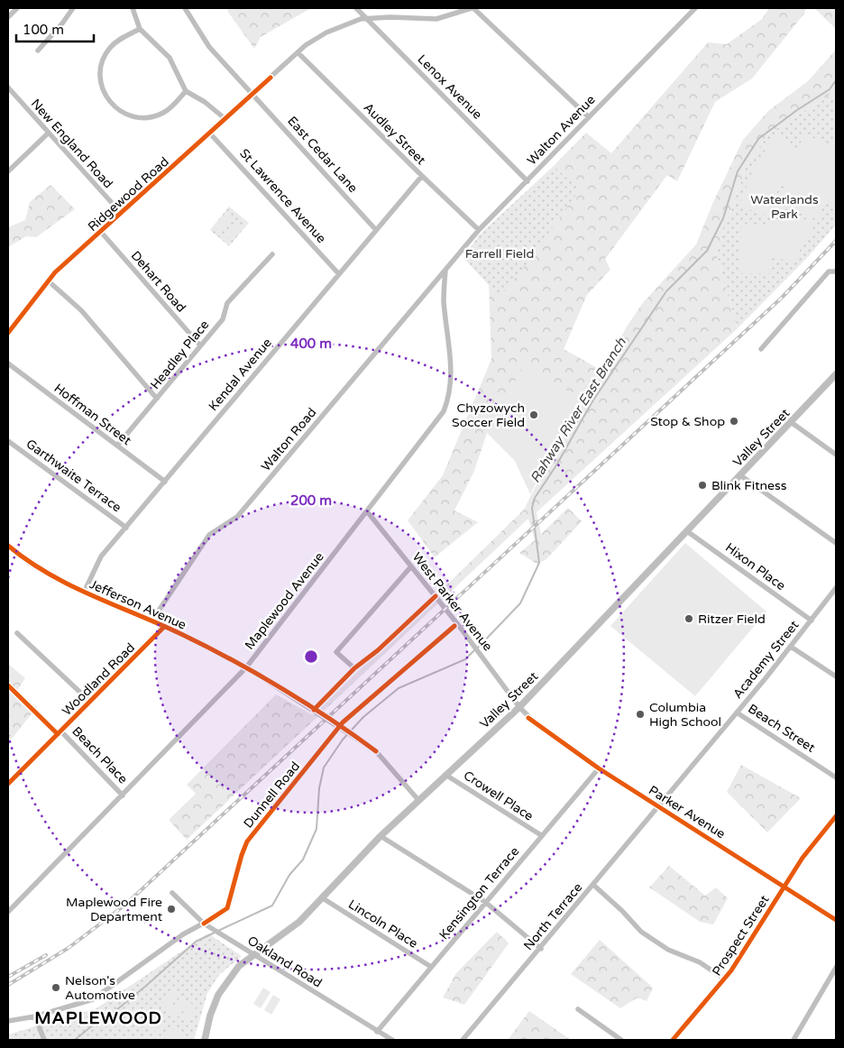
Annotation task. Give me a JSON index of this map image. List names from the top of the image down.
{
  "streets": {
    "main road": ["Valley Street"],
    "street": [
      "Lenox Avenue",
      "Walton Avenue",
      "Audley Street",
      "New England Road",
      "East Cedar Lane",
      "Ridgewood Road",
      "St Lawrence Avenue",
      "Dehart Road",
      "Headley Place",
      "Kendal Avenue",
      "Hoffman Street",
      "Walton Road",
      "Garthwaite Terrace",
      "Hixon Place",
      "Maplewood Avenue",
      "West Parker Avenue",
      "Jefferson Avenue",
      "Academy Street",
      "Woodland Road",
      "Beach Street",
      "Beach Place",
      "Dunnell Road",
      "Crowell Place",
      "Parker Avenue",
      "Kensington Terrace",
      "North Terrace",
      "Lincoln Place",
      "Prospect Street",
      "Oakland Road"
    ]
  },
  "crossings": [
    ["Lenox Avenue", "Walton Avenue"],
    ["Lenox Avenue", "Ridgewood Road"],
    ["Walton Avenue", "Audley Street"],
    ["Walton Avenue", "Walton Road"],
    ["Walton Avenue", "Maplewood Avenue"],
    ["Audley Street", "Ridgewood Road"],
    ["Audley Street", "Kendal Avenue"],
    ["New England Road", "Ridgewood Road"],
    ["East Cedar Lane", "Ridgewood Road"],
    ["East Cedar Lane", "Kendal Avenue"],
    ["Ridgewood Road", "St Lawrence Avenue"],
    ["Ridgewood Road", "Dehart Road"],
    ["St Lawrence Avenue", "Kendal Avenue"],
    ["Dehart Road", "Headley Place"],
    ["Headley Place", "Hoffman Street"],
    ["Kendal Avenue", "Hoffman Street"],
    ["Kendal Avenue", "Garthwaite Terrace"],
    ["Kendal Avenue", "Jefferson Avenue"],
    ["Valley Street", "Hixon Place"],
    ["Valley Street", "West Parker Avenue"],
    ["Valley Street", "Jefferson Avenue"],
    ["Valley Street", "Crowell Place"],
    ["Valley Street", "Parker Avenue"],
    ["Valley Street", "Lincoln Place"],
    ["Valley Street", "Oakland Road"],
    ["Walton Road", "Maplewood Avenue"],
    ["Walton Road", "Jefferson Avenue"],
    ["Hixon Place", "Academy Street"],
    ["Maplewood Avenue", "West Parker Avenue"],
    ["Maplewood Avenue", "Jefferson Avenue"],
    ["Maplewood Avenue", "Beach Place"],
    ["West Parker Avenue", "Parker Avenue"],
    ["Jefferson Avenue", "Woodland Road"],
    ["Jefferson Avenue", "Dunnell Road"],
    ["Academy Street", "Beach Street"],
    ["Academy Street", "Parker Avenue"],
    ["Academy Street", "North Terrace"],
    ["Woodland Road", "Beach Place"],
    ["Dunnell Road", "Oakland Road"],
    ["Crowell Place", "Kensington Terrace"],
    ["Parker Avenue", "Kensington Terrace"],
    ["Parker Avenue", "North Terrace"],
    ["Parker Avenue", "Prospect Street"],
    ["Kensington Terrace", "Lincoln Place"],
    ["Kensington Terrace", "Oakland Road"]
  ],
  "districts": ["MAPLEWOOD"],
  "water": ["Rahway River East Branch"],
  "parks": ["Waterlands Park", "Farrell Field"],
  "places": [
    "Chyzowych Soccer Field",
    "Stop & Shop",
    "Blink Fitness",
    "Ritzer Field",
    "Columbia High School",
    "Maplewood Fire Department",
    "Nelson's Automotive"
  ],
  "scale_bar": "100 m",
  "rings": ["400 m", "200 m"]
}
